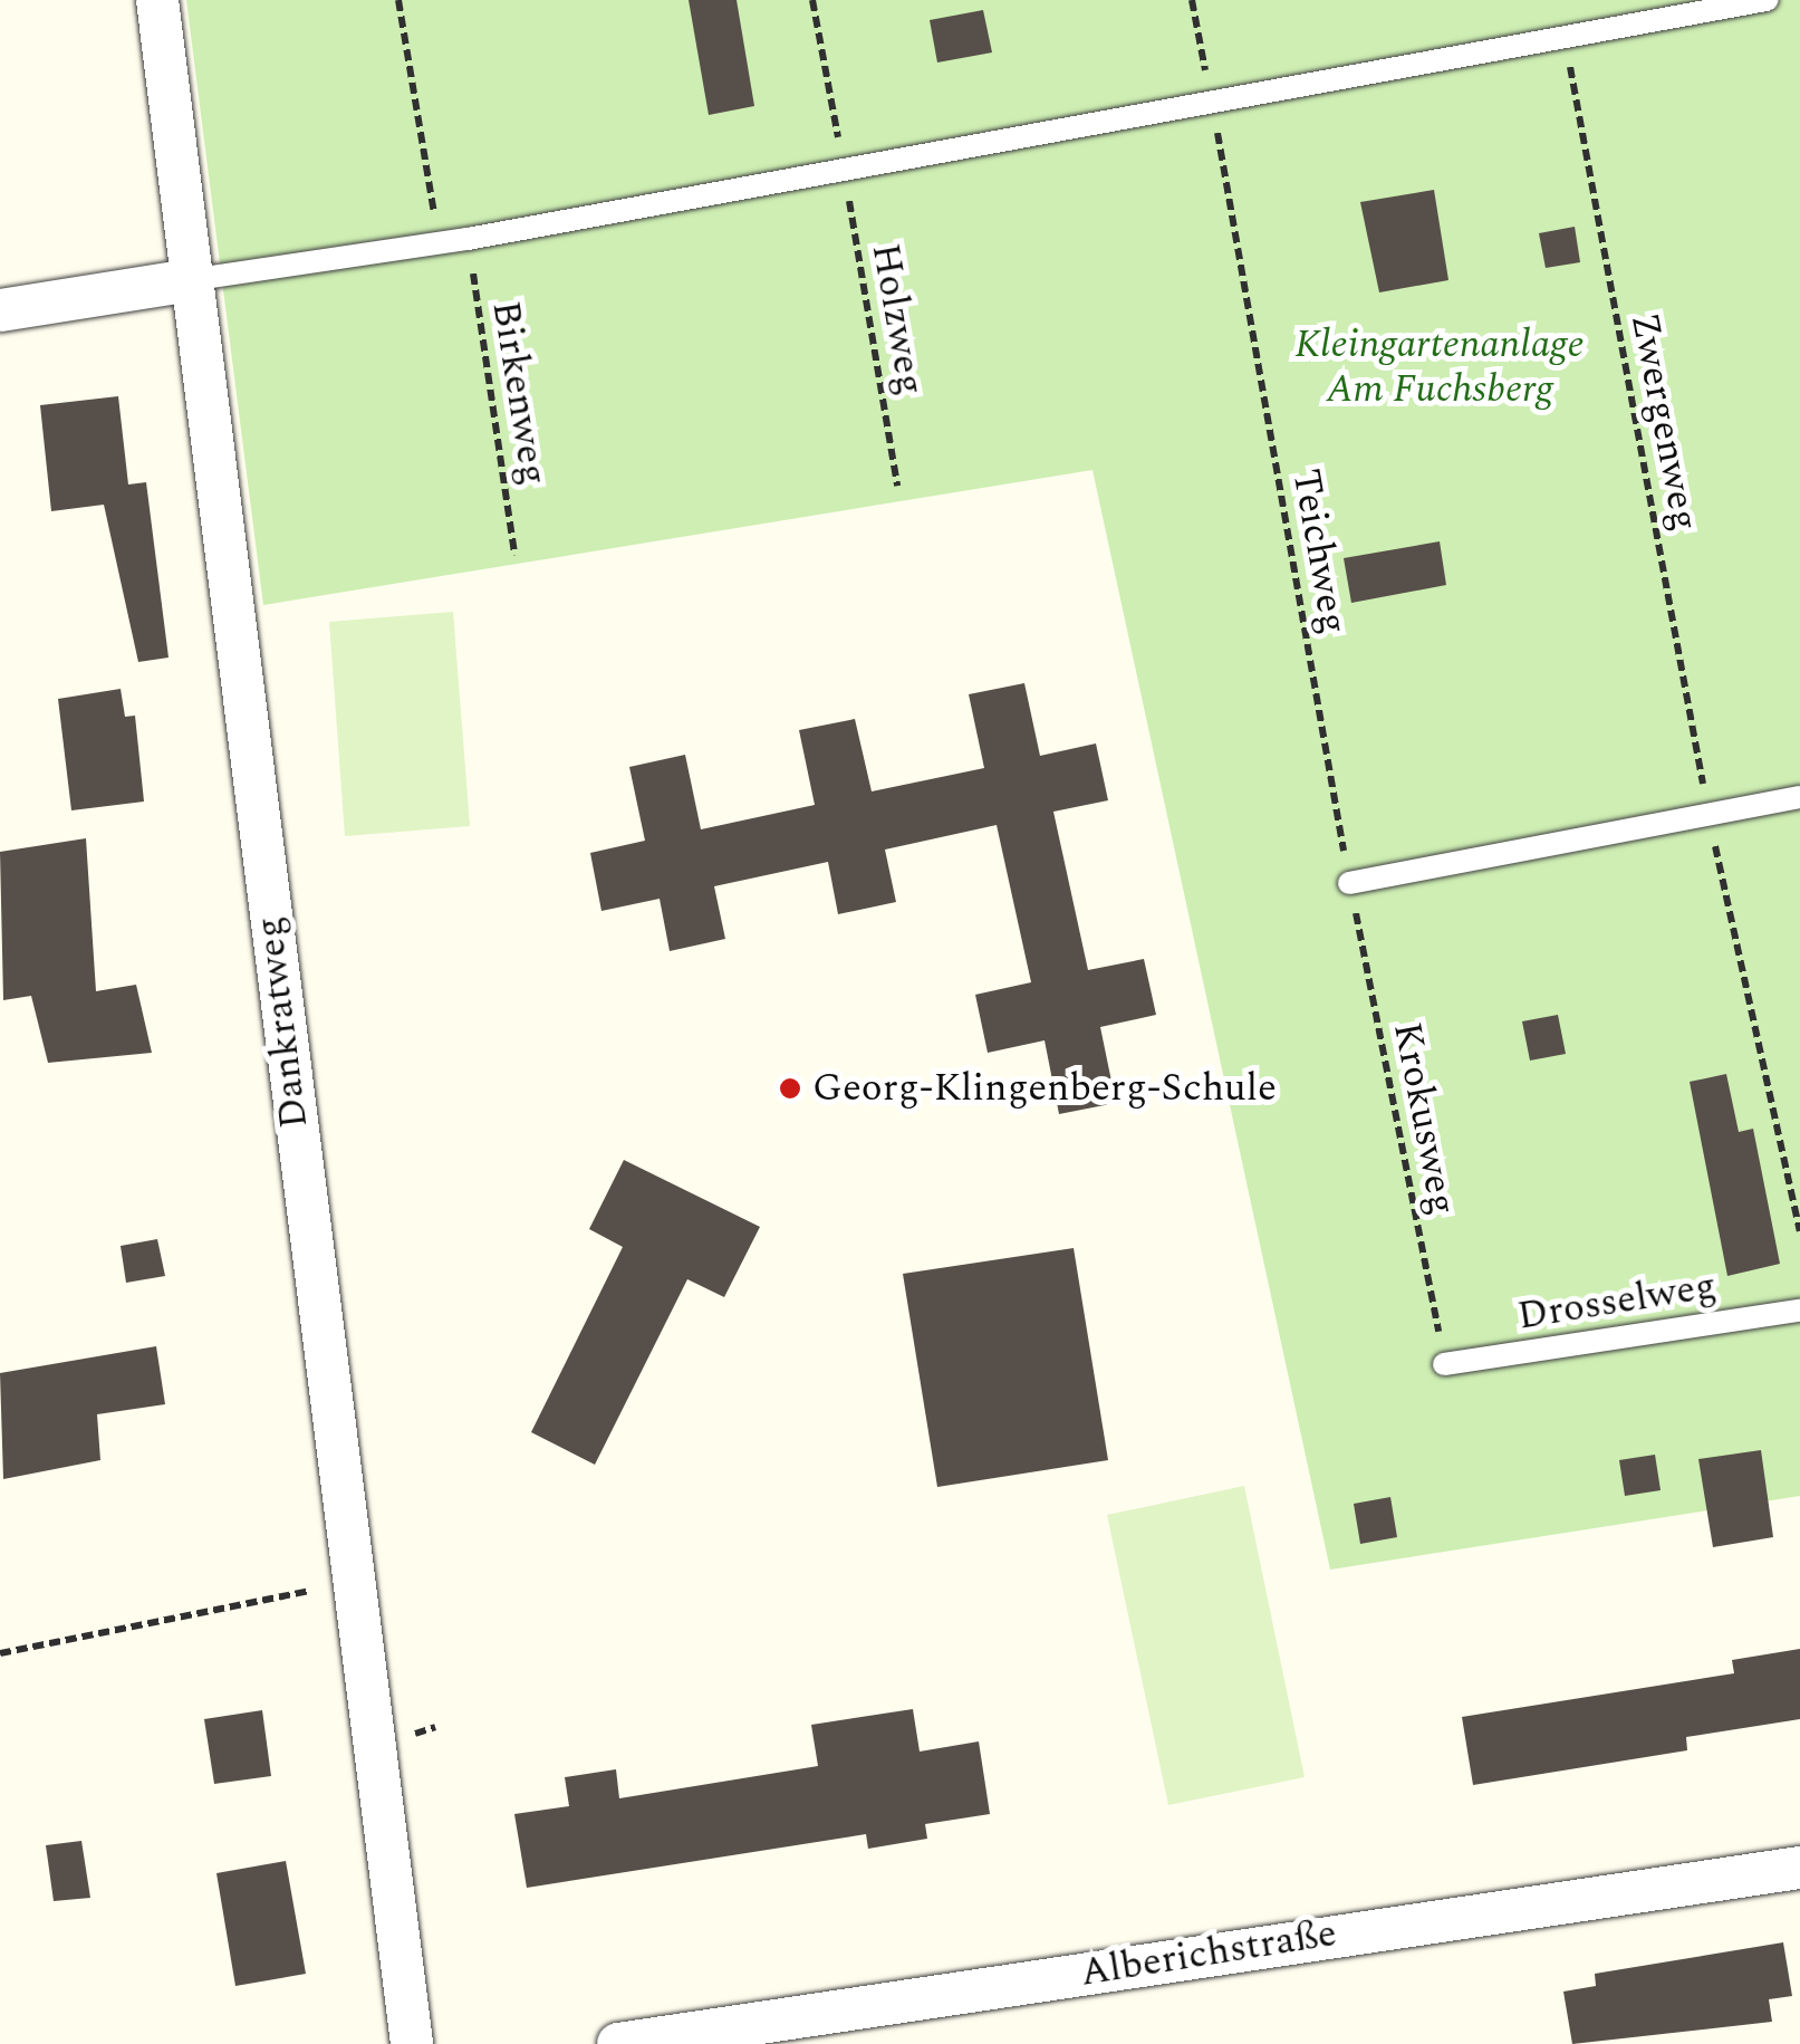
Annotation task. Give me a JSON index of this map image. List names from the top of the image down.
{
  "streets": {
    "street": ["Dankratweg", "Alberichstraße"],
    "lane": ["Drosselweg"],
    "path": [
      "Holzweg",
      "Birkenweg",
      "Zwergenweg",
      "Teichweg",
      "Krokusweg"
    ]
  },
  "crossings": [
    ["Teichweg", "Krokusweg"],
    ["Krokusweg", "Drosselweg"]
  ],
  "parks": ["Kleingartenanlage Am Fuchsberg"],
  "places": ["Georg-Klingenberg-Schule"]
}
